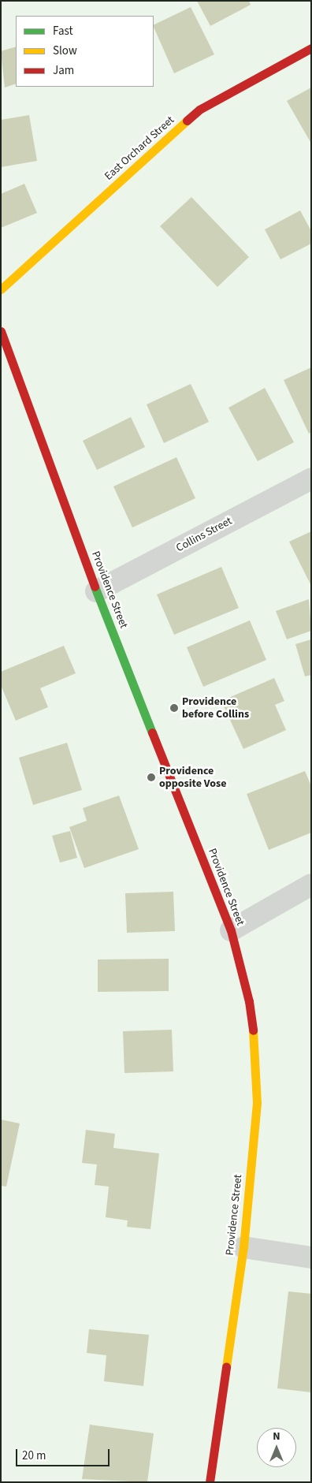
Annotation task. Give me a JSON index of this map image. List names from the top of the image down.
{
  "streets": {
    "main road": ["East Orchard Street", "Providence Street"],
    "street": ["Collins Street"]
  },
  "crossings": [
    ["Collins Street", "Providence Street"]
  ],
  "places": ["Providence before Collins", "Providence opposite Vose"],
  "legend": ["Fast", "Slow", "Jam"],
  "scale_bar": "20 m",
  "north": "top"
}
